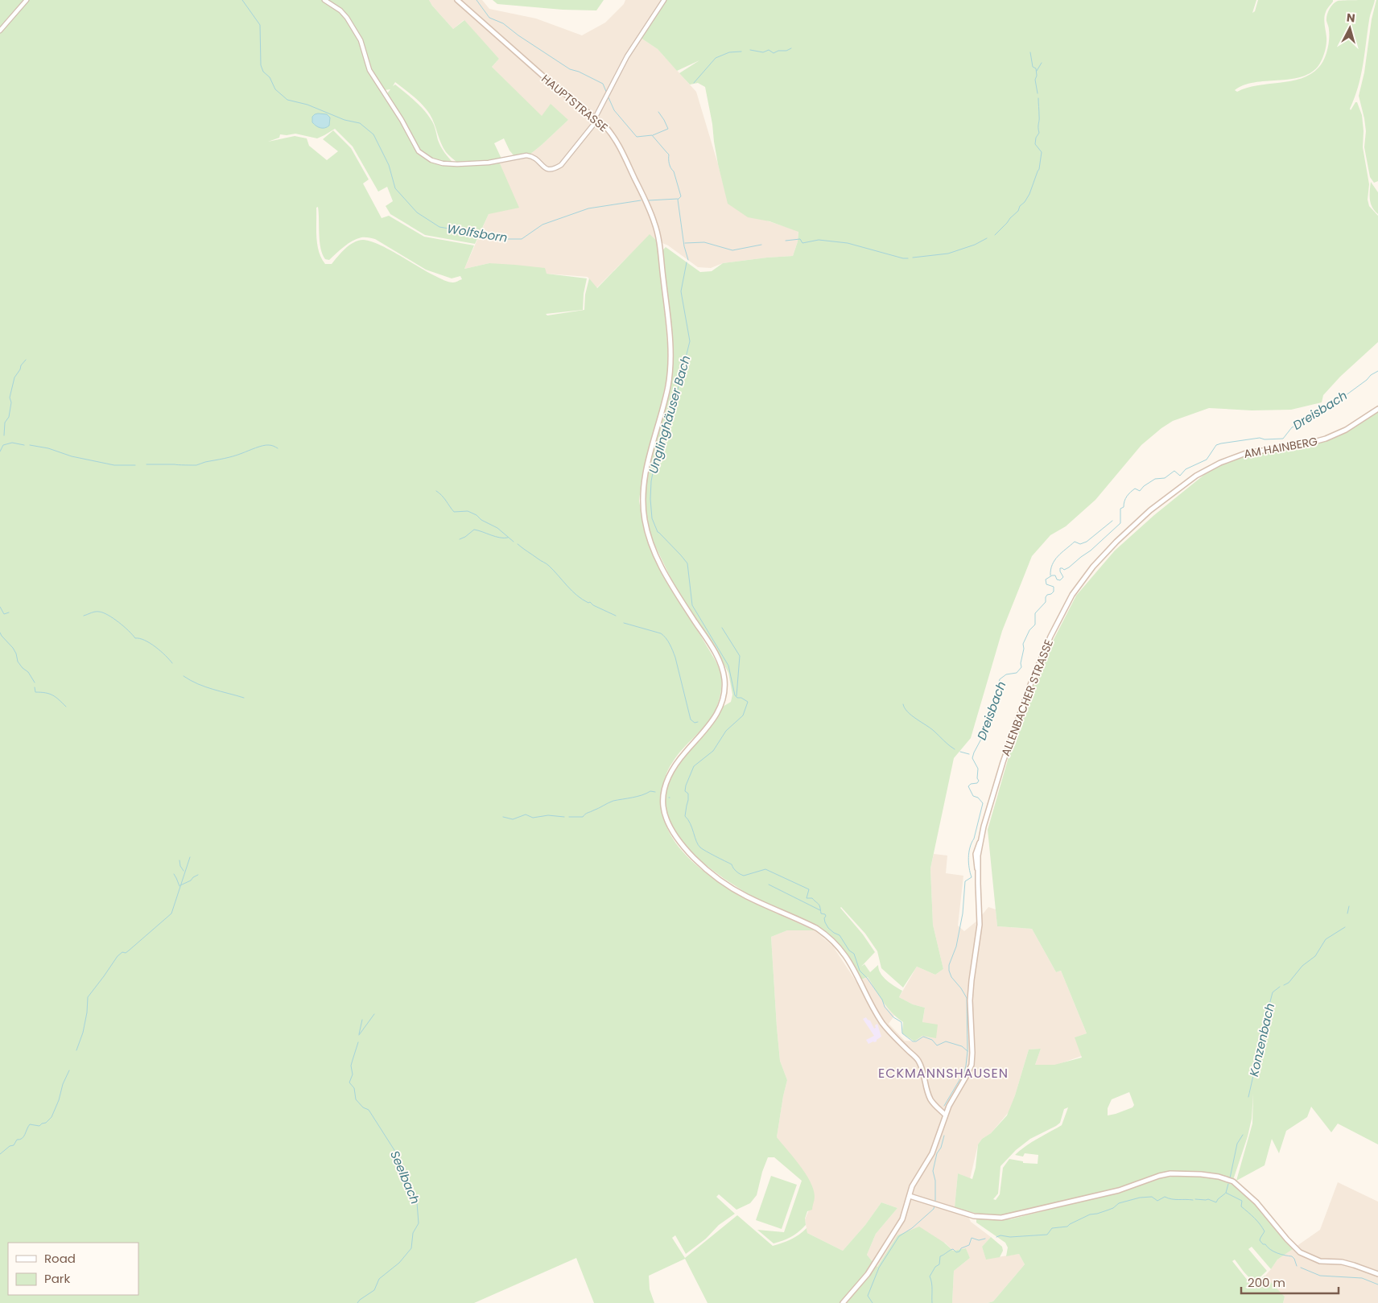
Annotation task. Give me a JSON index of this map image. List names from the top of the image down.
{
  "streets": {
    "main road": ["HAUPTSTRASSE", "AM HAINBERG", "ALLENBACHER STRASSE"]
  },
  "crossings": [
    ["HAUPTSTRASSE", "ALLENBACHER STRASSE"],
    ["AM HAINBERG", "ALLENBACHER STRASSE"]
  ],
  "districts": ["ECKMANNSHAUSEN"],
  "water": [
    "Wolfsborn",
    "Dreisbach",
    "Unglinghäuser Bach",
    "Konzenbach",
    "Seelbach"
  ],
  "legend": ["Road", "Park"],
  "scale_bar": "200 m",
  "north": "top"
}
